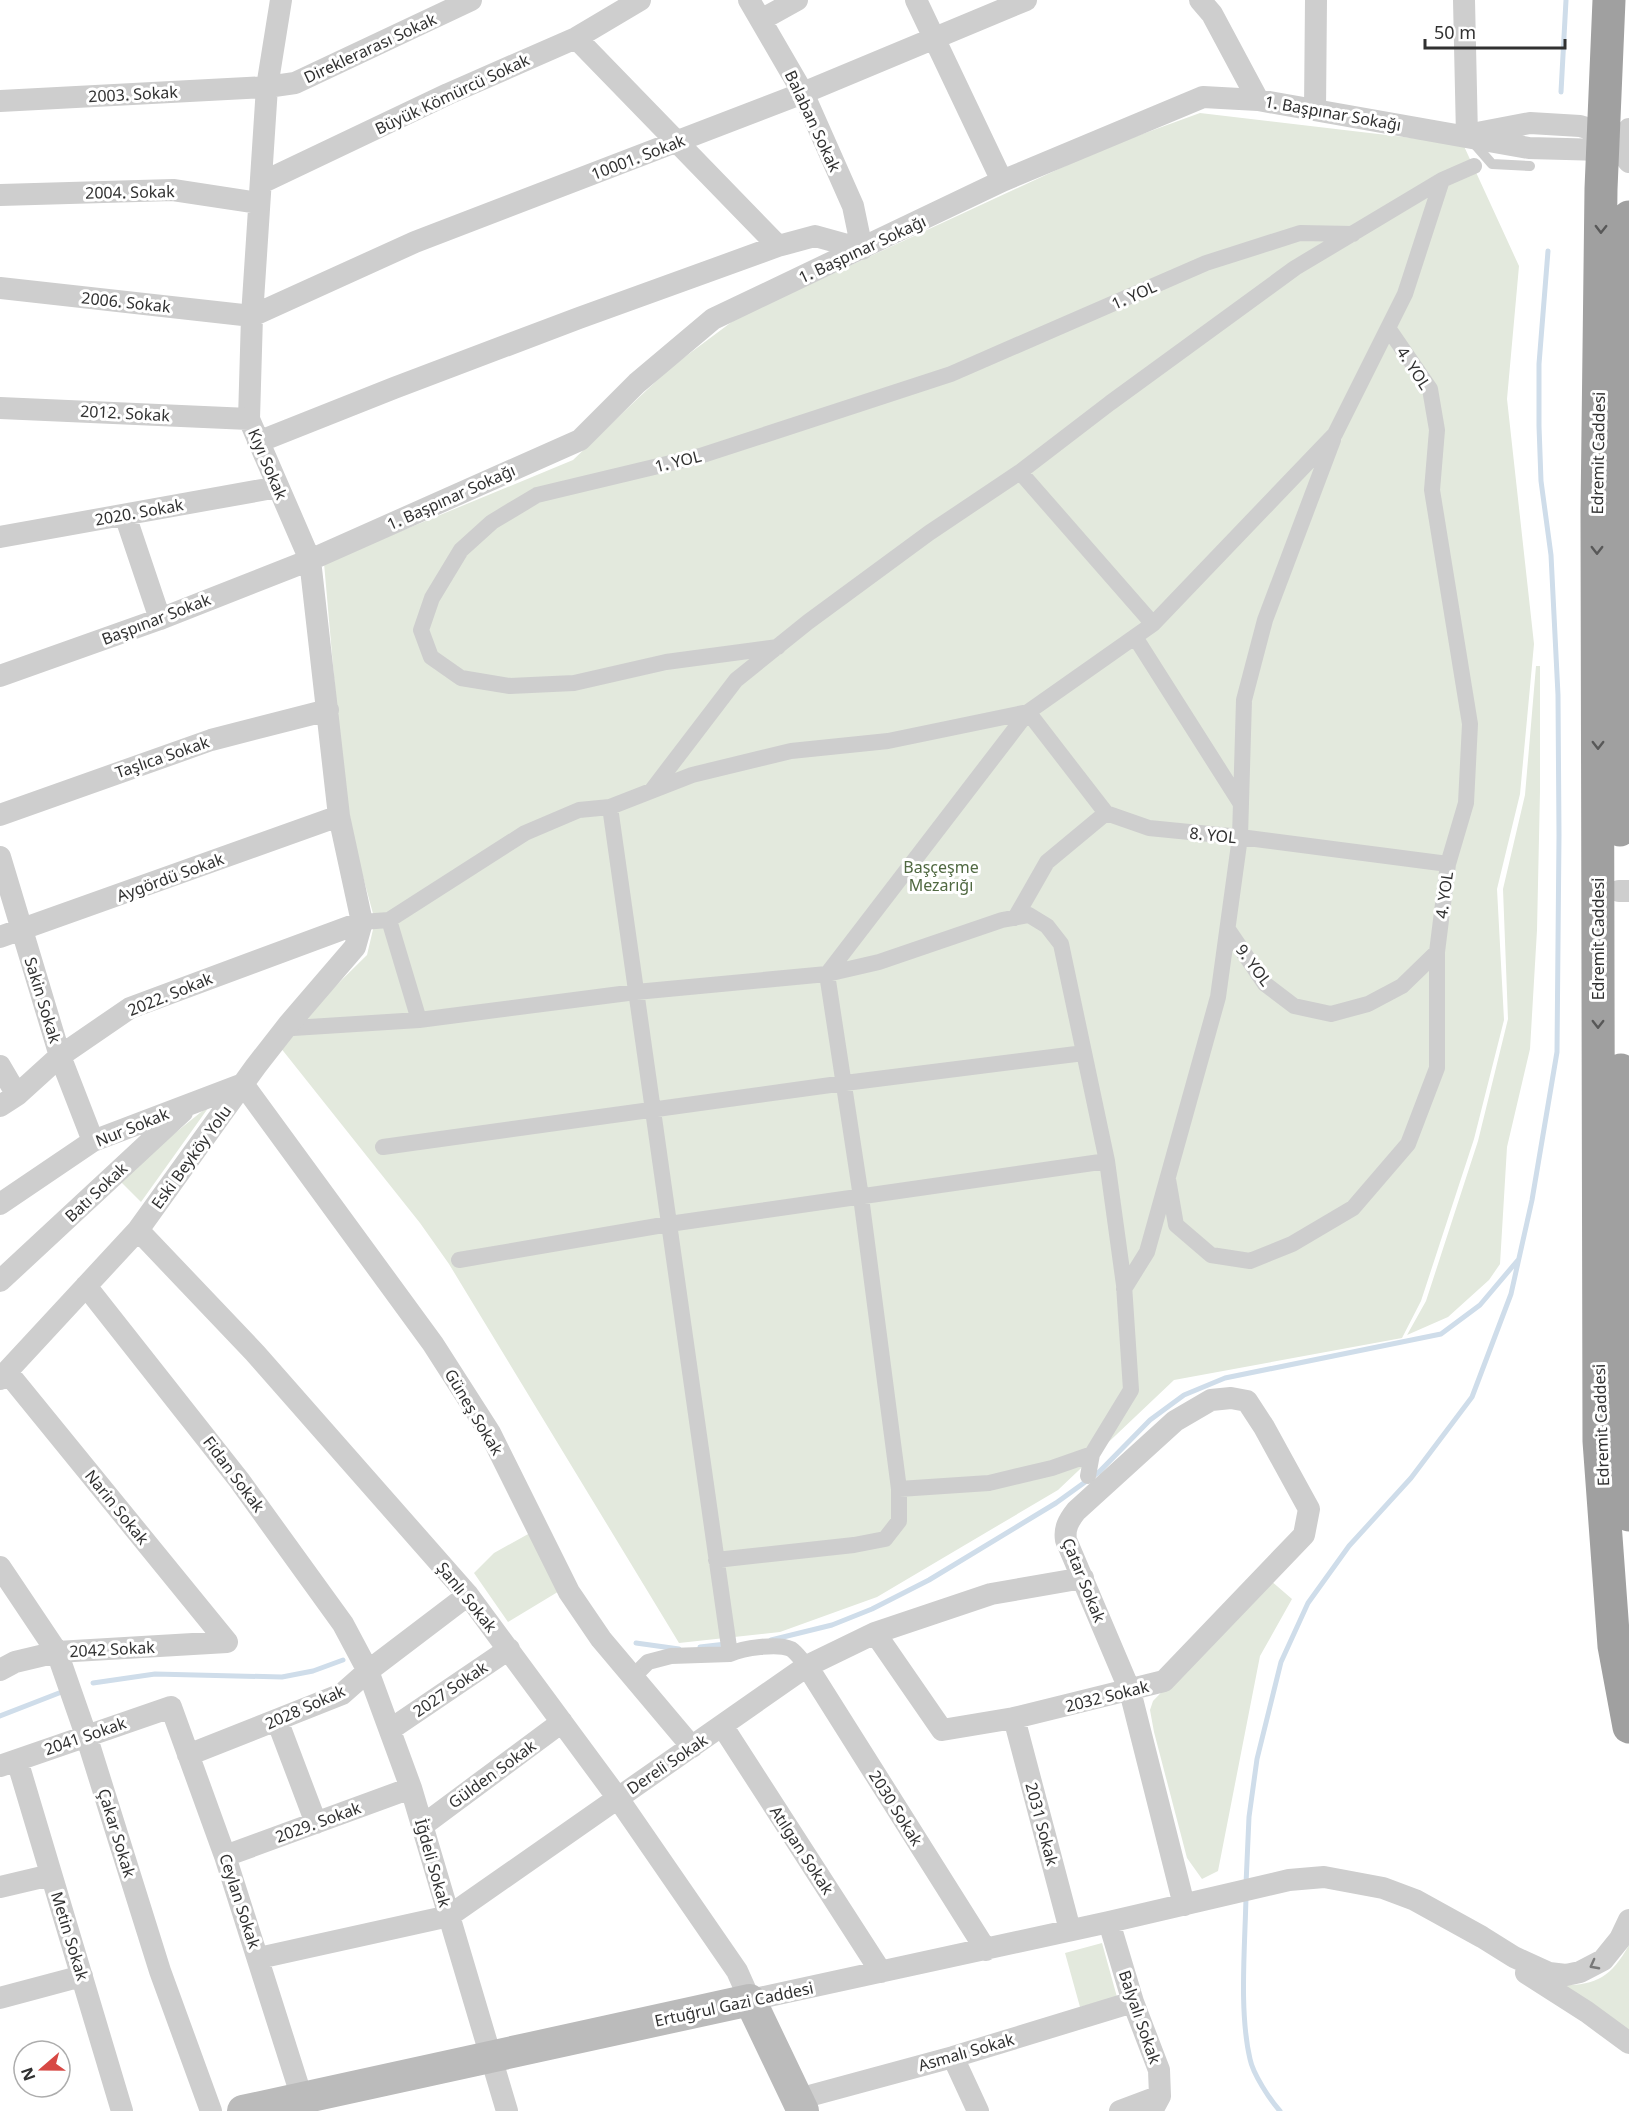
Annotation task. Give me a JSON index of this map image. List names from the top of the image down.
{
  "streets": {
    "highway": ["Edremit Caddesi"],
    "main road": ["Ertuğrul Gazi Caddesi"],
    "street": [
      "Direklerarası Sokak",
      "2003. Sokak",
      "Büyük Kömürcü Sokak",
      "1. Başpınar Sokağı",
      "Balaban Sokak",
      "10001. Sokak",
      "2004. Sokak",
      "1. YOL",
      "2006. Sokak",
      "4. YOL",
      "2012. Sokak",
      "Kıyı Sokak",
      "2020. Sokak",
      "Başpınar Sokak",
      "Taşlıca Sokak",
      "8. YOL",
      "Aygördü Sokak",
      "9. YOL",
      "2022. Sokak",
      "Sakin Sokak",
      "Nur Sokak",
      "Eski Beyköy Yolu",
      "Batı Sokak",
      "Güneş Sokak",
      "Fidan Sokak",
      "Narin Sokak",
      "Çatar Sokak",
      "Şanlı Sokak",
      "2042 Sokak",
      "2027 Sokak",
      "2032 Sokak",
      "2028 Sokak",
      "2041 Sokak",
      "Dereli Sokak",
      "Gülden Sokak",
      "2030 Sokak",
      "2029. Sokak",
      "2031 Sokak",
      "Çakar Sokak",
      "Atılgan Sokak",
      "İğdeli Sokak",
      "Ceylan Sokak",
      "Metin Sokak",
      "Balyalı Sokak",
      "Asmalı Sokak"
    ]
  },
  "crossings": [
    ["Direklerarası Sokak", "2003. Sokak"],
    ["Direklerarası Sokak", "Kıyı Sokak"],
    ["2003. Sokak", "Kıyı Sokak"],
    ["Büyük Kömürcü Sokak", "2004. Sokak"],
    ["Büyük Kömürcü Sokak", "Kıyı Sokak"],
    ["1. Başpınar Sokağı", "Balaban Sokak"],
    ["1. Başpınar Sokağı", "Edremit Caddesi"],
    ["1. Başpınar Sokağı", "Kıyı Sokak"],
    ["1. Başpınar Sokağı", "Başpınar Sokak"],
    ["Balaban Sokak", "10001. Sokak"],
    ["10001. Sokak", "2006. Sokak"],
    ["10001. Sokak", "Kıyı Sokak"],
    ["2004. Sokak", "Kıyı Sokak"],
    ["2006. Sokak", "Kıyı Sokak"],
    ["4. YOL", "8. YOL"],
    ["4. YOL", "9. YOL"],
    ["2012. Sokak", "Kıyı Sokak"],
    ["Kıyı Sokak", "2020. Sokak"],
    ["Kıyı Sokak", "Başpınar Sokak"],
    ["Kıyı Sokak", "Taşlıca Sokak"],
    ["Kıyı Sokak", "Aygördü Sokak"],
    ["Kıyı Sokak", "2022. Sokak"],
    ["Kıyı Sokak", "Eski Beyköy Yolu"],
    ["Aygördü Sokak", "Sakin Sokak"],
    ["2022. Sokak", "Sakin Sokak"],
    ["2022. Sokak", "Eski Beyköy Yolu"],
    ["Sakin Sokak", "Nur Sokak"],
    ["Nur Sokak", "Eski Beyköy Yolu"],
    ["Nur Sokak", "Batı Sokak"],
    ["Nur Sokak", "Güneş Sokak"],
    ["Eski Beyköy Yolu", "Güneş Sokak"],
    ["Eski Beyköy Yolu", "Fidan Sokak"],
    ["Eski Beyköy Yolu", "Narin Sokak"],
    ["Eski Beyköy Yolu", "Şanlı Sokak"],
    ["Güneş Sokak", "Dereli Sokak"],
    ["Fidan Sokak", "2028 Sokak"],
    ["Fidan Sokak", "İğdeli Sokak"],
    ["Narin Sokak", "2042 Sokak"],
    ["Çatar Sokak", "2032 Sokak"],
    ["Çatar Sokak", "Dereli Sokak"],
    ["Çatar Sokak", "Ertuğrul Gazi Caddesi"],
    ["Şanlı Sokak", "2027 Sokak"],
    ["Şanlı Sokak", "2028 Sokak"],
    ["Şanlı Sokak", "Dereli Sokak"],
    ["Şanlı Sokak", "Gülden Sokak"],
    ["Şanlı Sokak", "Ertuğrul Gazi Caddesi"],
    ["2042 Sokak", "Çakar Sokak"],
    ["2027 Sokak", "İğdeli Sokak"],
    ["2032 Sokak", "Dereli Sokak"],
    ["2032 Sokak", "2031 Sokak"],
    ["2028 Sokak", "İğdeli Sokak"],
    ["2028 Sokak", "Ceylan Sokak"],
    ["2041 Sokak", "Çakar Sokak"],
    ["2041 Sokak", "Ceylan Sokak"],
    ["2041 Sokak", "Metin Sokak"],
    ["Dereli Sokak", "2030 Sokak"],
    ["Dereli Sokak", "Atılgan Sokak"],
    ["Dereli Sokak", "İğdeli Sokak"],
    ["Dereli Sokak", "Ceylan Sokak"],
    ["Gülden Sokak", "İğdeli Sokak"],
    ["2030 Sokak", "Ertuğrul Gazi Caddesi"],
    ["2029. Sokak", "İğdeli Sokak"],
    ["2029. Sokak", "Ceylan Sokak"],
    ["2031 Sokak", "Ertuğrul Gazi Caddesi"],
    ["Atılgan Sokak", "Ertuğrul Gazi Caddesi"],
    ["İğdeli Sokak", "Ertuğrul Gazi Caddesi"],
    ["Ceylan Sokak", "Ertuğrul Gazi Caddesi"],
    ["Ertuğrul Gazi Caddesi", "Balyalı Sokak"],
    ["Balyalı Sokak", "Asmalı Sokak"]
  ],
  "parks": ["Başçeşme Mezarığı"],
  "scale_bar": "50 m",
  "north": "left"
}
